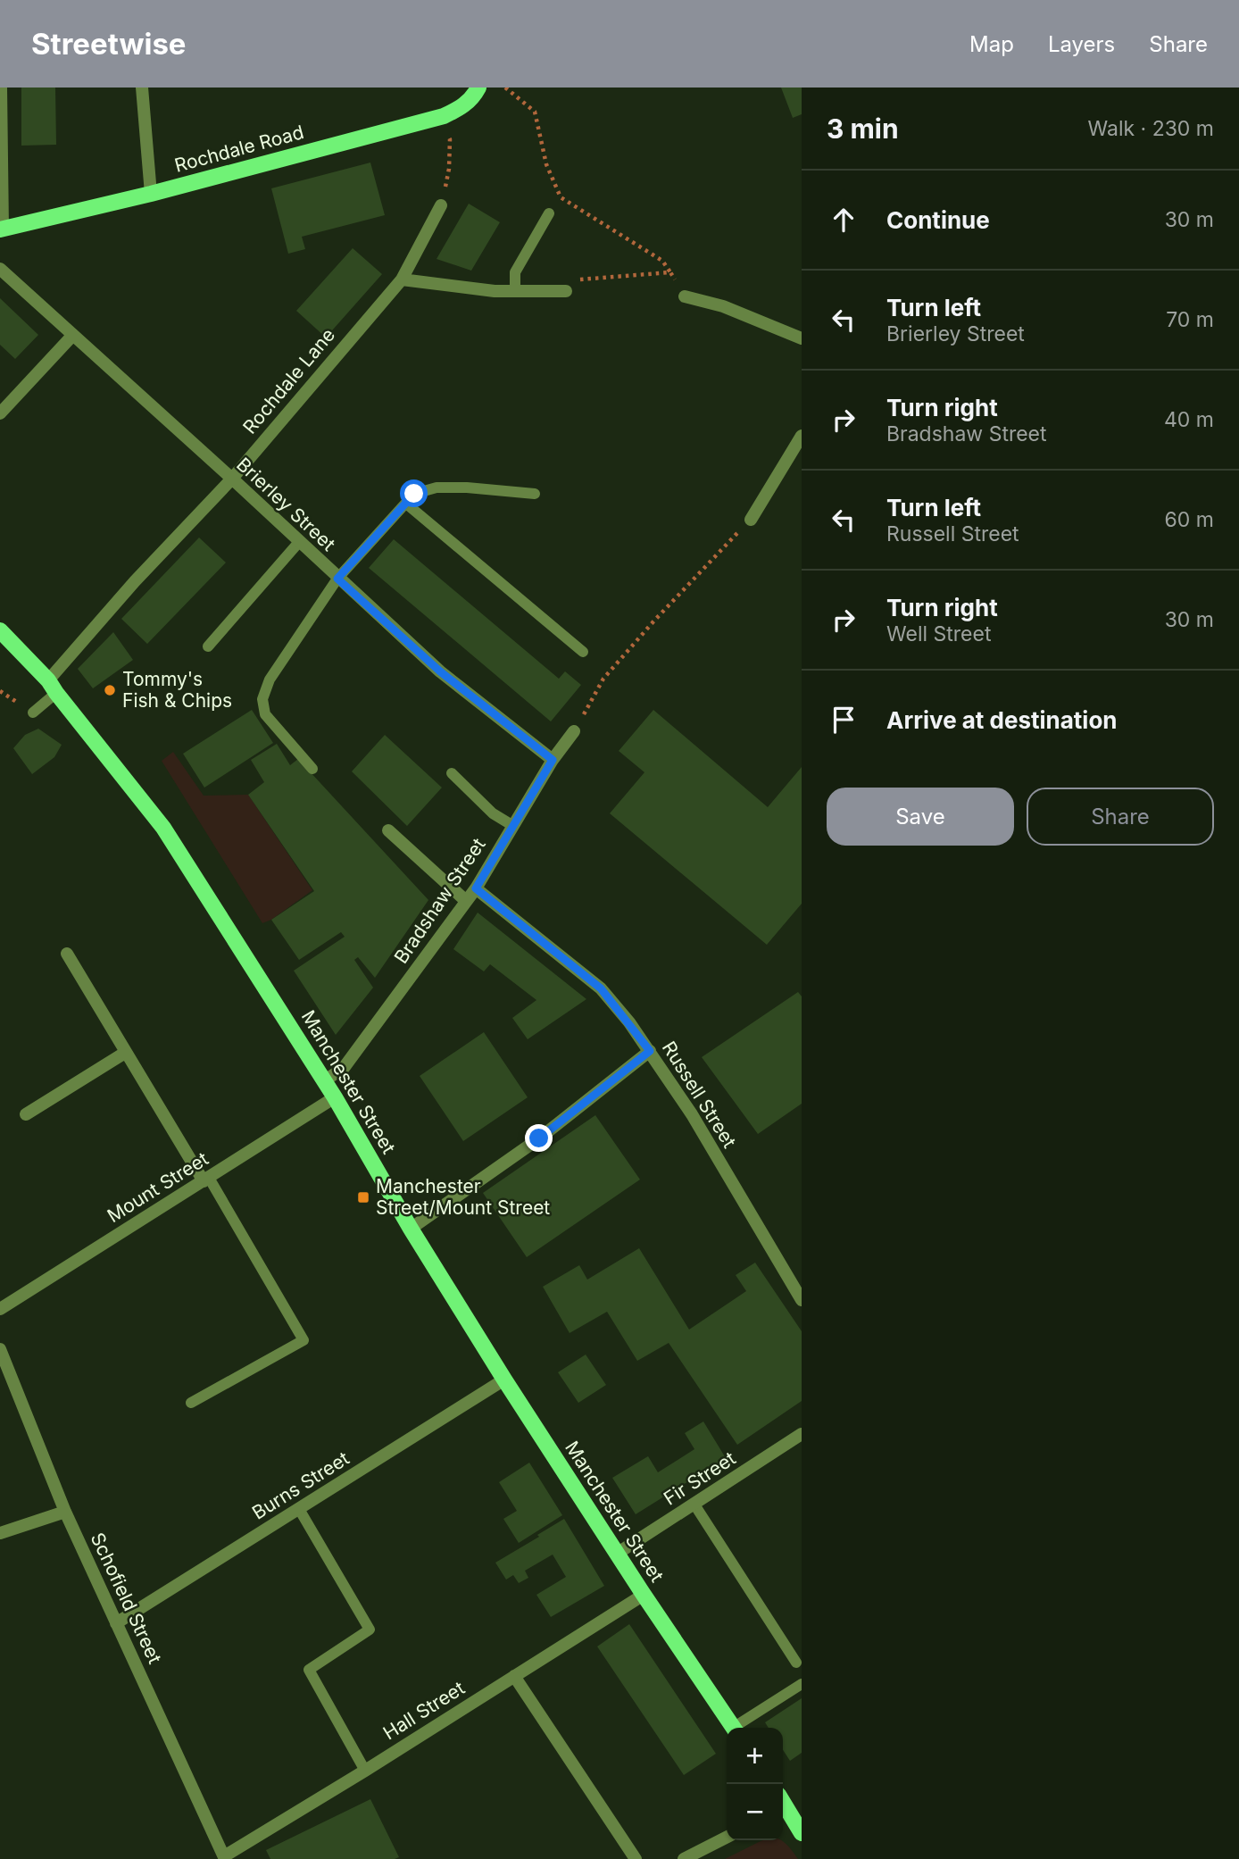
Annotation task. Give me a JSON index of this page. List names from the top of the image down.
{
  "streets": {
    "main road": ["Rochdale Road", "Manchester Street"],
    "street": [
      "Rochdale Lane",
      "Brierley Street",
      "Bradshaw Street",
      "Russell Street",
      "Mount Street",
      "Fir Street",
      "Burns Street",
      "Schofield Street",
      "Hall Street"
    ]
  },
  "crossings": [
    ["Rochdale Lane", "Brierley Street"],
    ["Rochdale Lane", "Manchester Street"],
    ["Brierley Street", "Bradshaw Street"],
    ["Bradshaw Street", "Manchester Street"],
    ["Bradshaw Street", "Russell Street"],
    ["Manchester Street", "Mount Street"],
    ["Manchester Street", "Fir Street"],
    ["Manchester Street", "Burns Street"],
    ["Manchester Street", "Hall Street"],
    ["Burns Street", "Schofield Street"],
    ["Schofield Street", "Hall Street"]
  ],
  "places": {
    "other": ["Tommy's Fish & Chips"],
    "transit": ["Manchester Street/Mount Street"]
  },
  "page": {
    "header": "Streetwise",
    "nav": ["Map", "Layers", "Share"],
    "heading": ["3 min", "Walk · 230 m"],
    "list": [
      ["Continue", "30 m"],
      ["Turn left", "Brierley Street", "70 m"],
      ["Turn right", "Bradshaw Street", "40 m"],
      ["Turn left", "Russell Street", "60 m"],
      ["Turn right", "Well Street", "30 m"],
      "Arrive at destination"
    ],
    "buttons": ["Save", "Share"],
    "map_buttons": ["+", "−"]
  }
}
